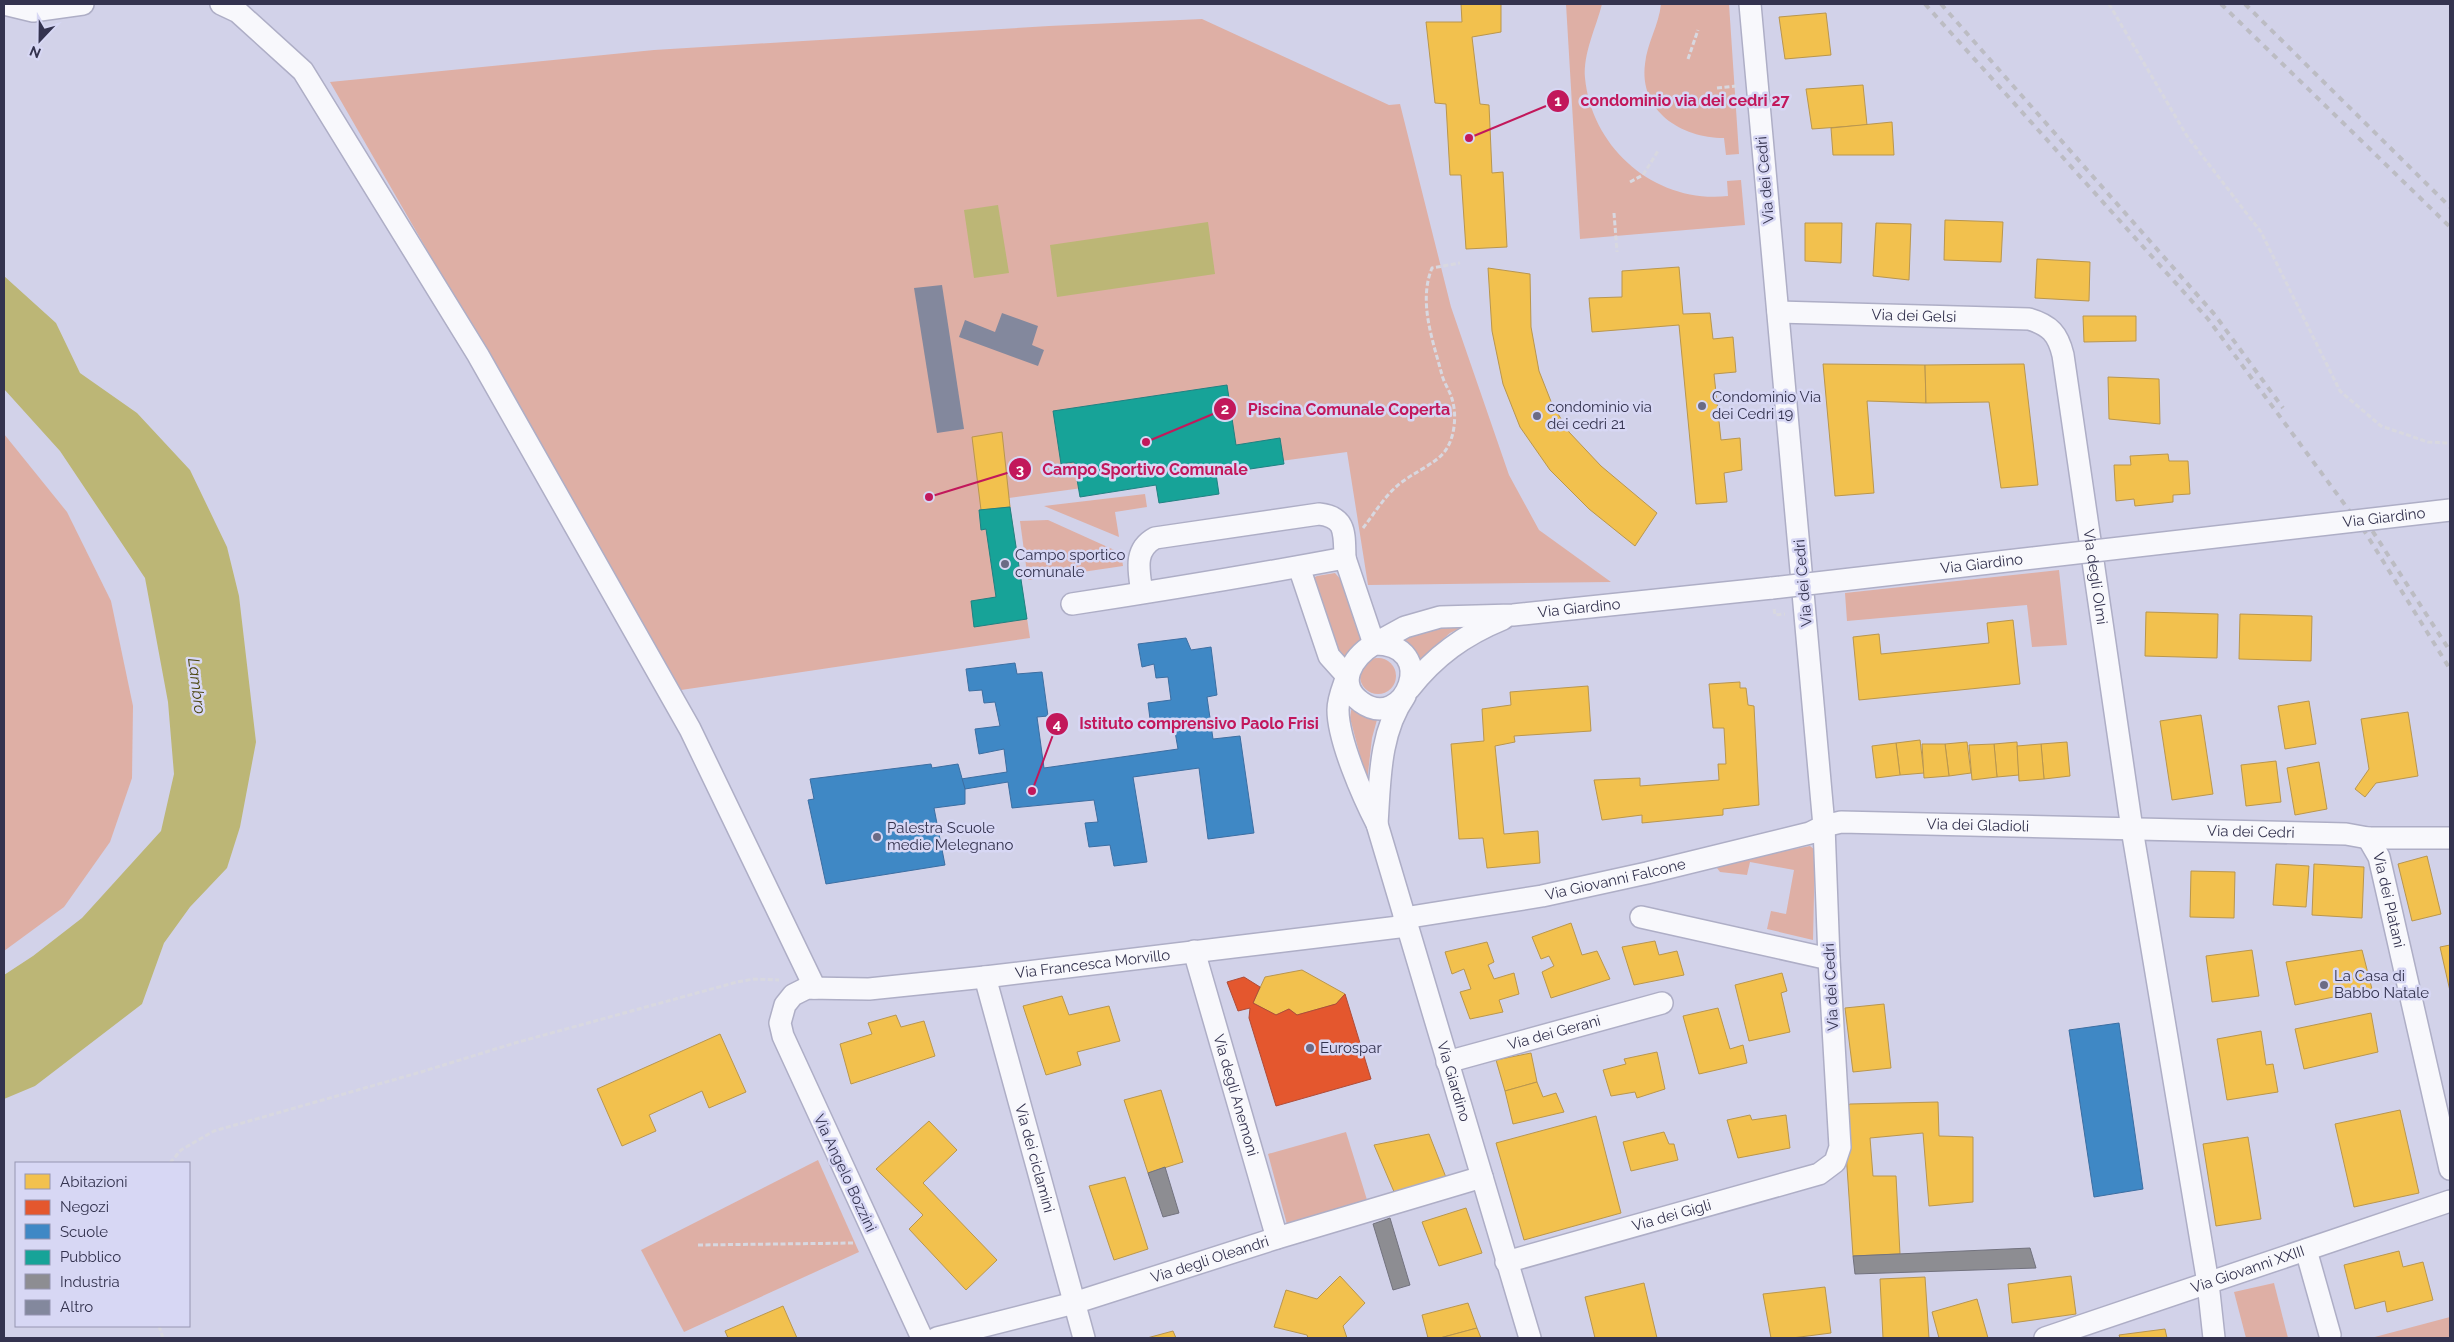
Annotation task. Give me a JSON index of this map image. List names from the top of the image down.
{
  "streets": {
    "street": [
      "Via dei Cedri",
      "Via dei Gelsi",
      "Via Giardino",
      "Via degli Olmi",
      "Via dei Gladioli",
      "Via Giovanni Falcone",
      "Via dei Platani",
      "Via Francesca Morvillo",
      "Via dei Gerani",
      "Via degli Anemoni",
      "Via dei ciclamini",
      "Via Angelo Bozzini",
      "Via dei Gigli",
      "Via degli Oleandri",
      "Via Giovanni XXIII"
    ]
  },
  "crossings": [
    ["Via dei Cedri", "Via dei Gelsi"],
    ["Via dei Cedri", "Via degli Olmi"],
    ["Via dei Cedri", "Via dei Gladioli"],
    ["Via dei Cedri", "Via Giovanni Falcone"],
    ["Via dei Cedri", "Via dei Platani"],
    ["Via dei Cedri", "Via dei Gigli"],
    ["Via dei Gelsi", "Via degli Olmi"],
    ["Via Giardino", "Via Giovanni Falcone"],
    ["Via Giardino", "Via Francesca Morvillo"],
    ["Via Giardino", "Via dei Gerani"],
    ["Via Giardino", "Via dei Gigli"],
    ["Via Giardino", "Via degli Oleandri"],
    ["Via degli Olmi", "Via dei Gladioli"],
    ["Via degli Olmi", "Via Giovanni XXIII"],
    ["Via dei Gladioli", "Via Giovanni Falcone"],
    ["Via Giovanni Falcone", "Via Francesca Morvillo"],
    ["Via Francesca Morvillo", "Via degli Anemoni"],
    ["Via Francesca Morvillo", "Via dei ciclamini"],
    ["Via Francesca Morvillo", "Via Angelo Bozzini"],
    ["Via degli Anemoni", "Via degli Oleandri"],
    ["Via dei ciclamini", "Via degli Oleandri"]
  ],
  "water": ["Lambro"],
  "places": [
    "condominio via dei cedri 27",
    "Condominio Via dei Cedri 19",
    "condominio via dei cedri 21",
    "Piscina Comunale Coperta",
    "Campo Sportivo Comunale",
    "Campo sportico comunale",
    "Istituto comprensivo Paolo Frisi",
    "Palestra Scuole medie Melegnano",
    "La Casa di Babbo Natale",
    "Eurospar"
  ],
  "legend": [
    "Abitazioni",
    "Negozi",
    "Scuole",
    "Pubblico",
    "Industria",
    "Altro"
  ],
  "north": "bottom"
}
